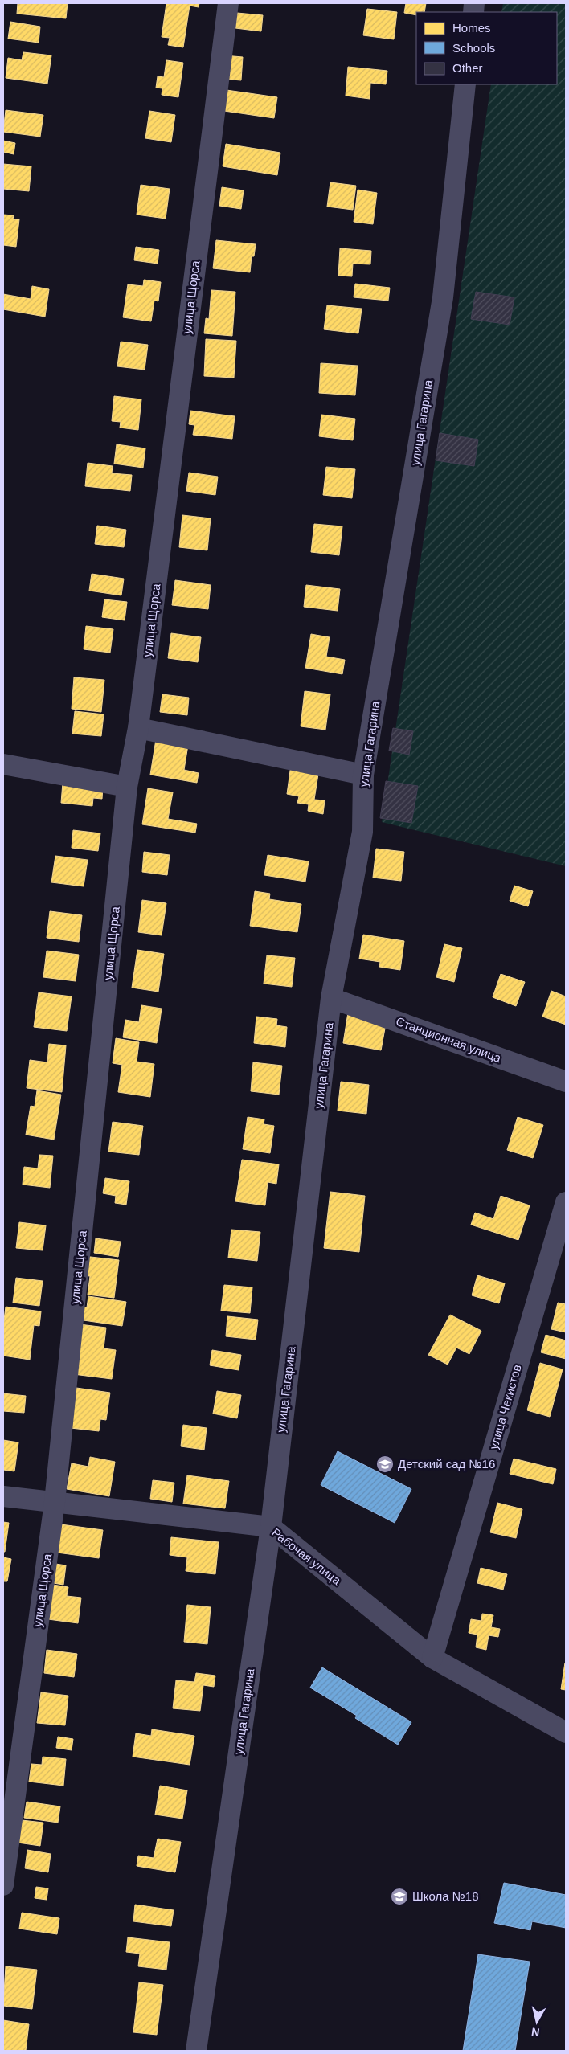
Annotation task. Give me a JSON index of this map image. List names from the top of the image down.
{
  "streets": {
    "street": [
      "улица Щорса",
      "улица Гагарина",
      "Станционная улица",
      "улица Чекистов",
      "Рабочая улица"
    ]
  },
  "crossings": [
    ["улица Щорса", "Рабочая улица"],
    ["улица Гагарина", "Станционная улица"],
    ["улица Гагарина", "Рабочая улица"],
    ["улица Чекистов", "Рабочая улица"]
  ],
  "places": {
    "school or university": ["Детский сад №16", "Школа №18"]
  },
  "legend": ["Homes", "Schools", "Other"],
  "north": "bottom"
}
